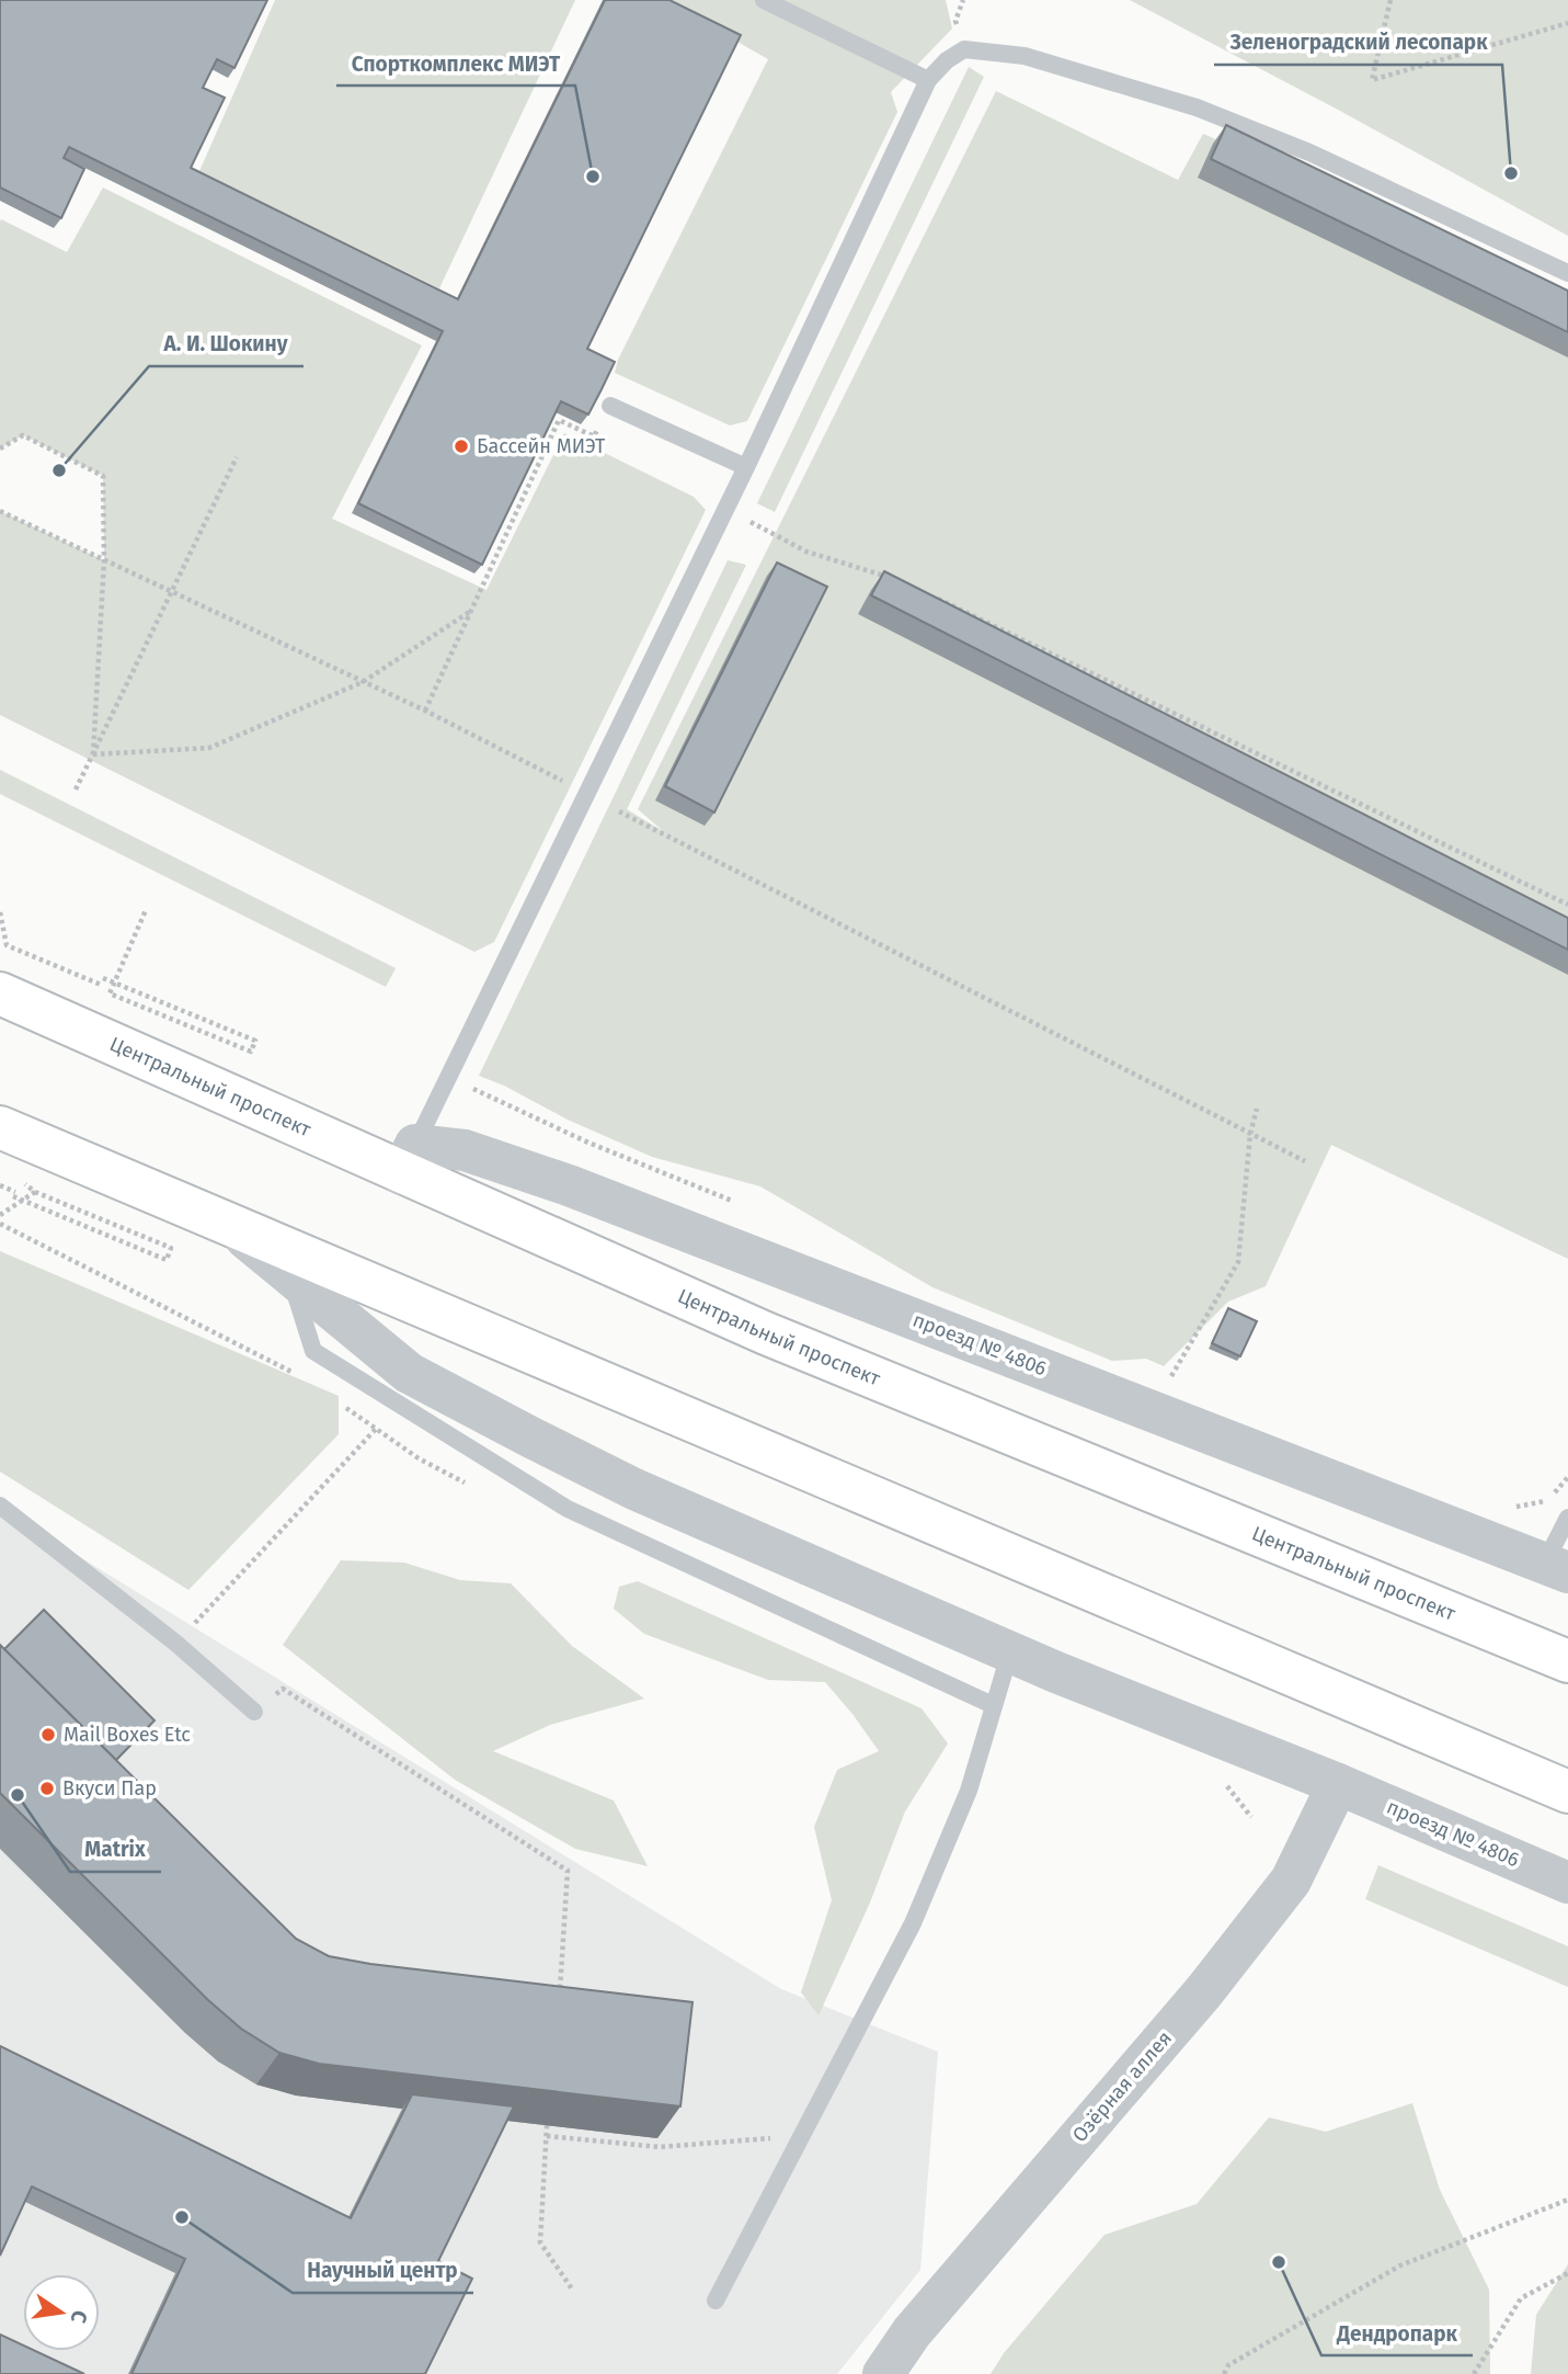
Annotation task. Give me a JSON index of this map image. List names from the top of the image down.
{
  "streets": {
    "main road": ["Центральный проспект"],
    "street": ["проезд № 4806", "Озёрная аллея"]
  },
  "crossings": [
    ["Центральный проспект", "проезд № 4806"],
    ["проезд № 4806", "Озёрная аллея"]
  ],
  "places": [
    "Зеленоградский лесопарк",
    "Спорткомплекс МИЭТ",
    "Бассейн МИЭТ",
    "А. И. Шокину",
    "Mail Boxes Etc",
    "Вкуси Пар",
    "Matrix",
    "Научный центр",
    "Дендропарк"
  ],
  "north": "right"
}
